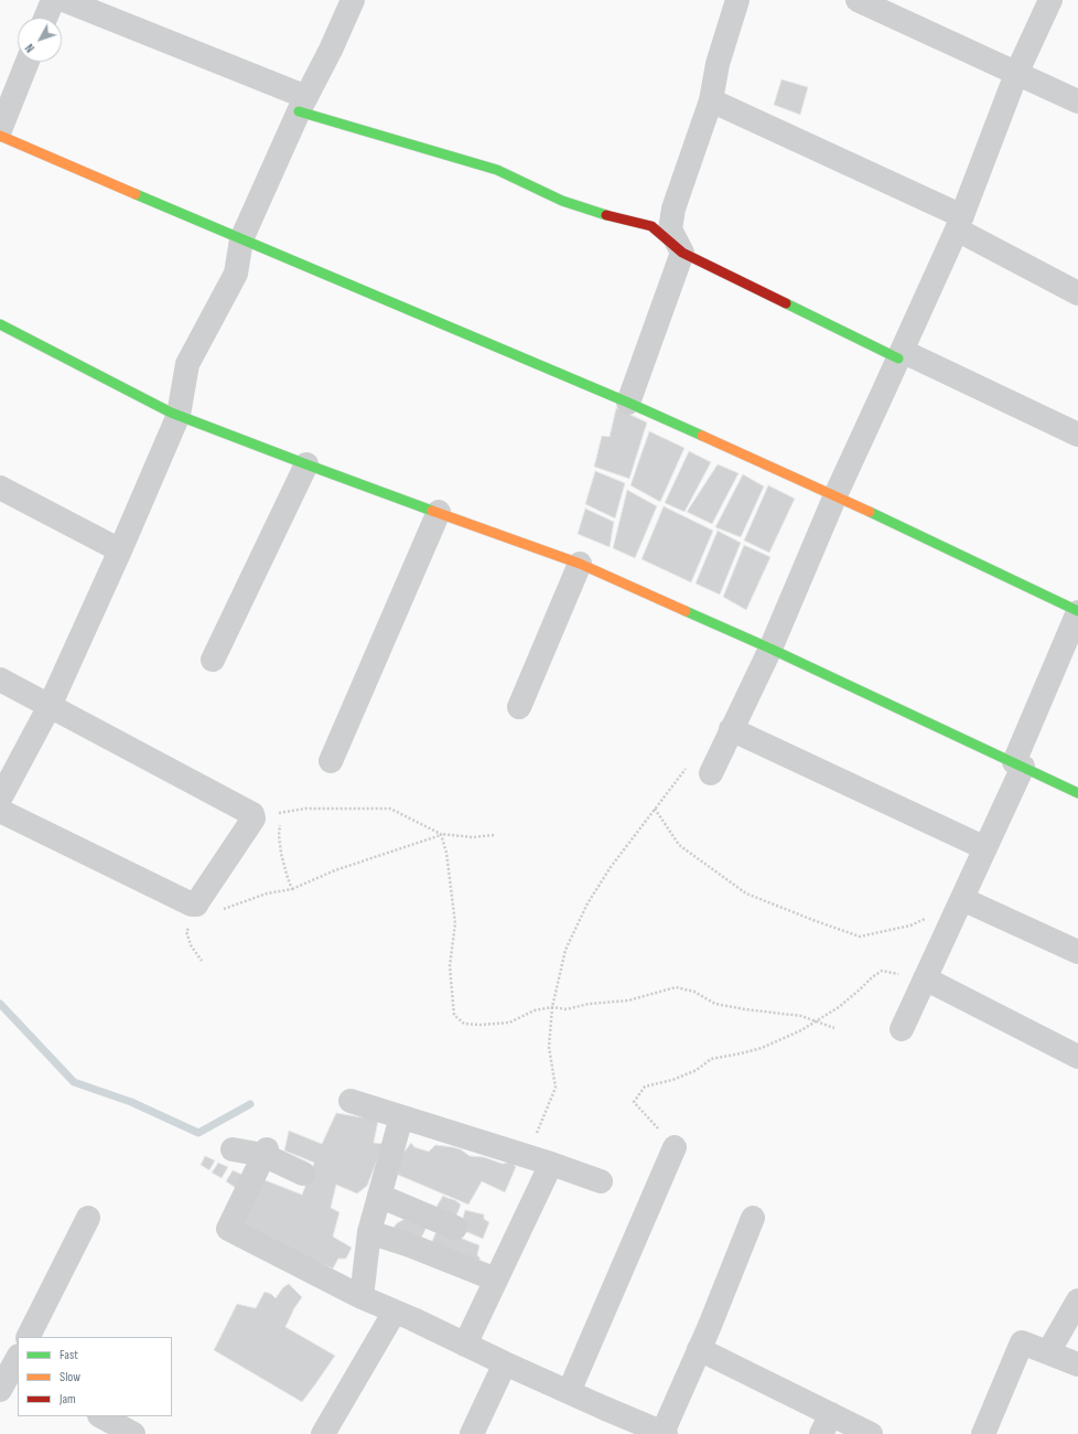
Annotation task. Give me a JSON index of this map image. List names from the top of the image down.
{
  "legend": ["Fast", "Slow", "Jam"],
  "north": "bottom left"
}
